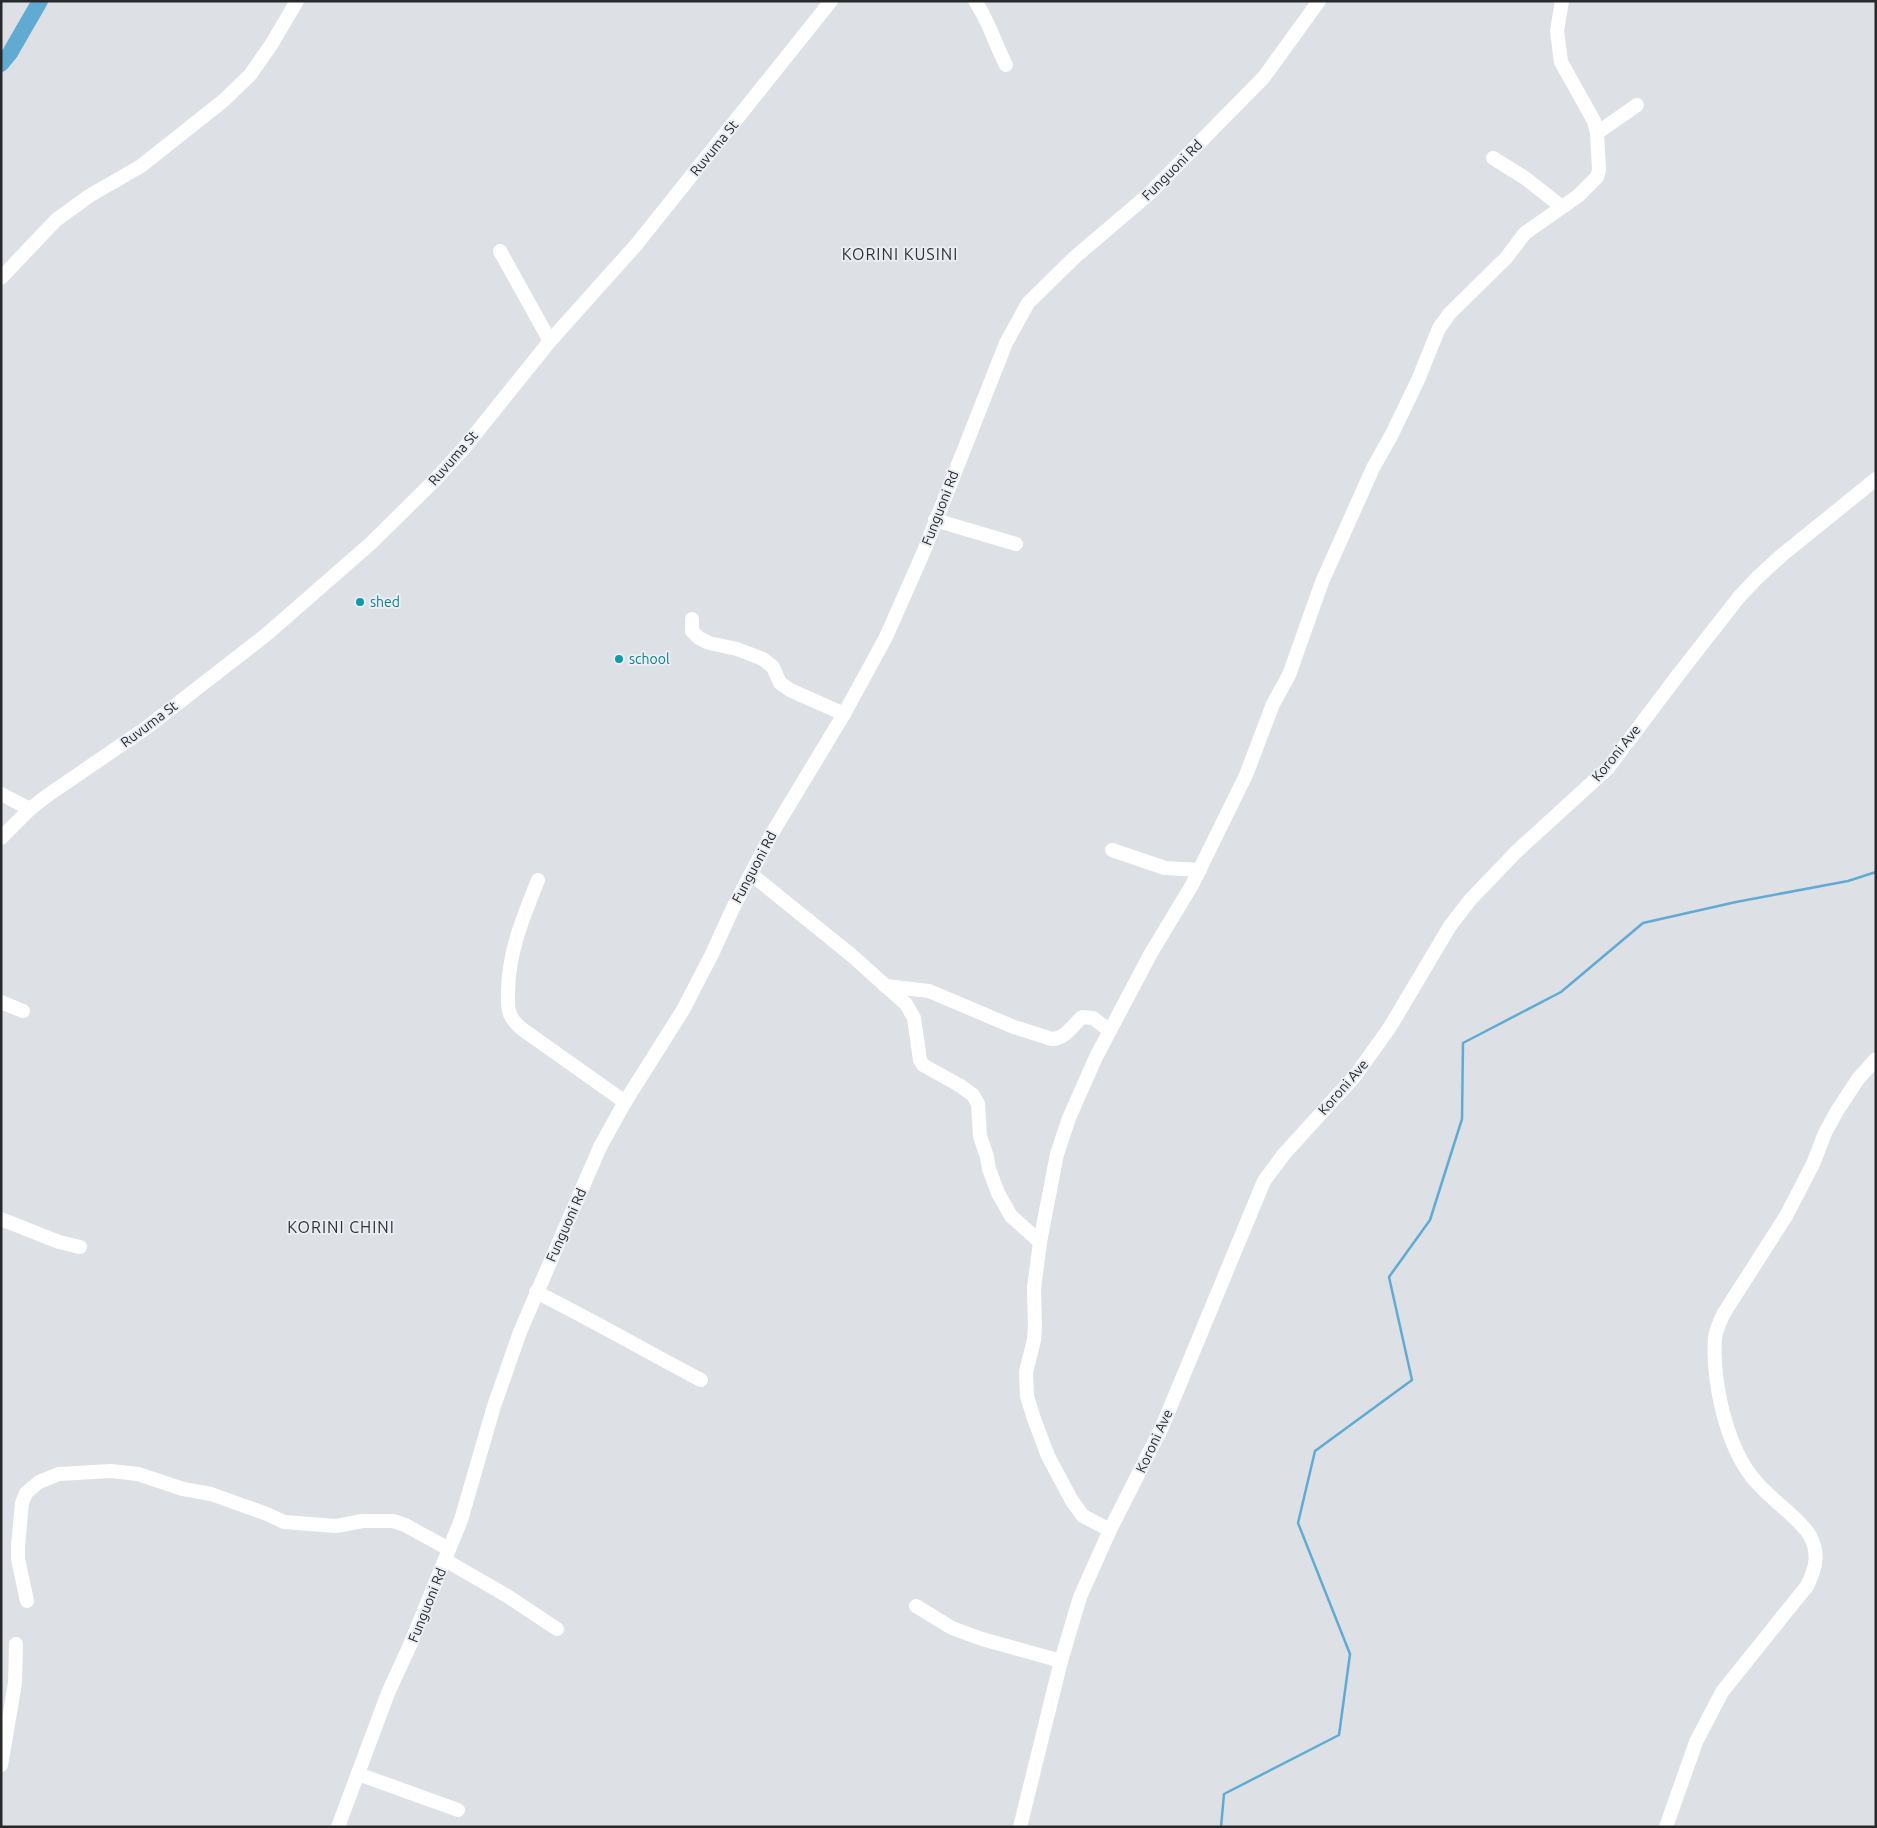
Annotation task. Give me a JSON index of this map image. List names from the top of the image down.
{
  "streets": {
    "street": ["Ruvuma St", "Funguoni Rd", "Koroni Ave"]
  },
  "districts": ["KORINI KUSINI", "KORINI CHINI"],
  "places": ["shed", "school"]
}
